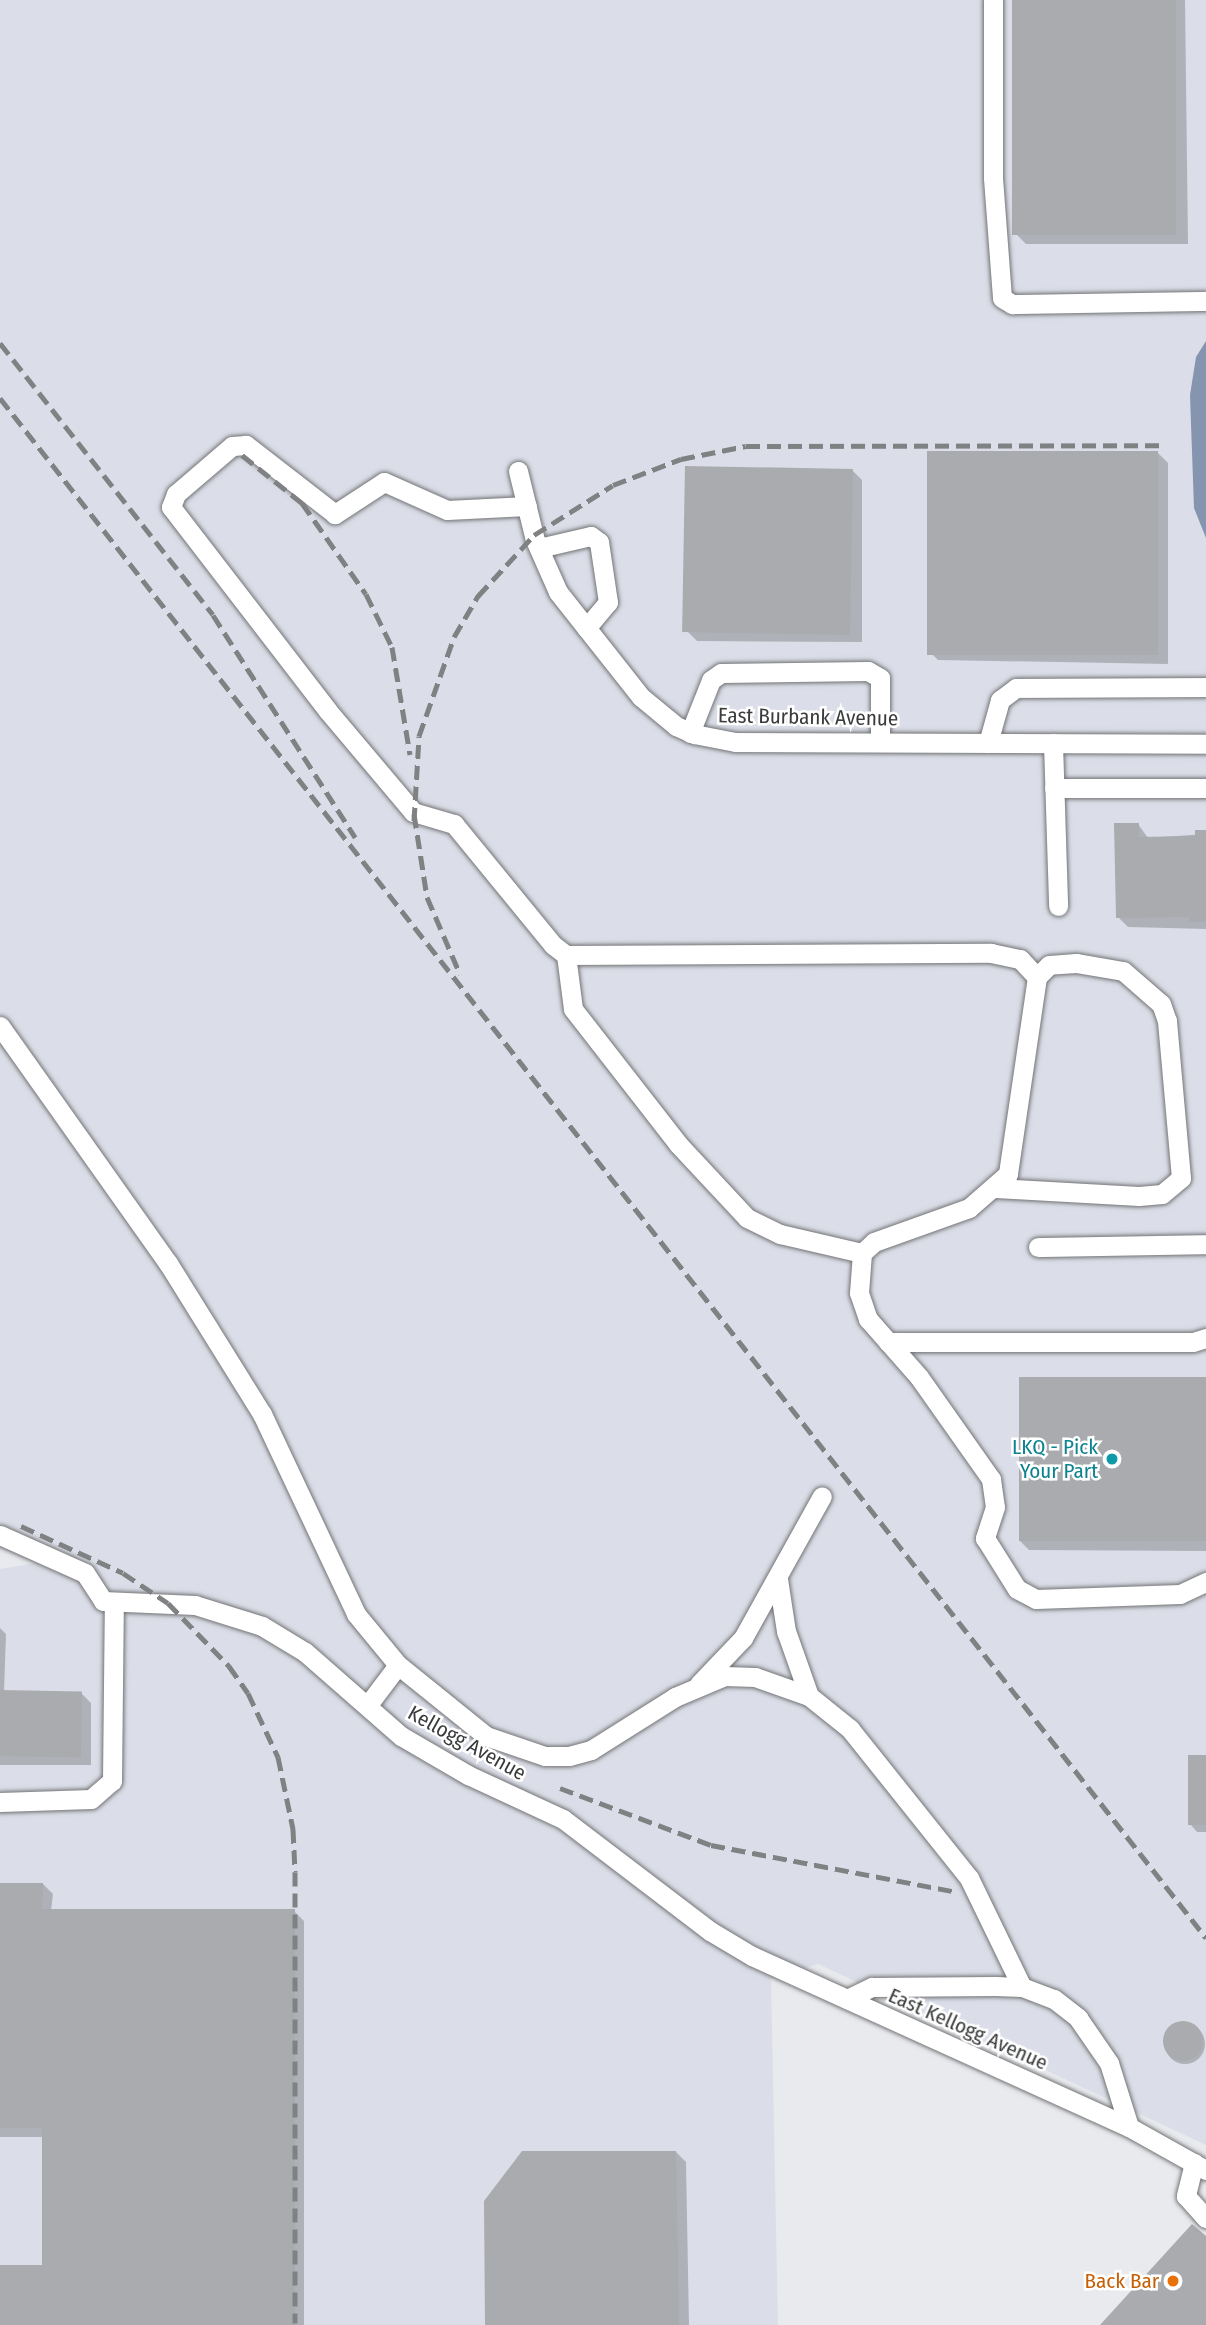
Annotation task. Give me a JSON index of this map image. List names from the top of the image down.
{
  "streets": {
    "street": ["East Burbank Avenue", "Kellogg Avenue", "East Kellogg Avenue"]
  },
  "crossings": [
    ["Kellogg Avenue", "East Kellogg Avenue"]
  ],
  "places": ["LKQ - Pick Your Part", "Back Bar"]
}
